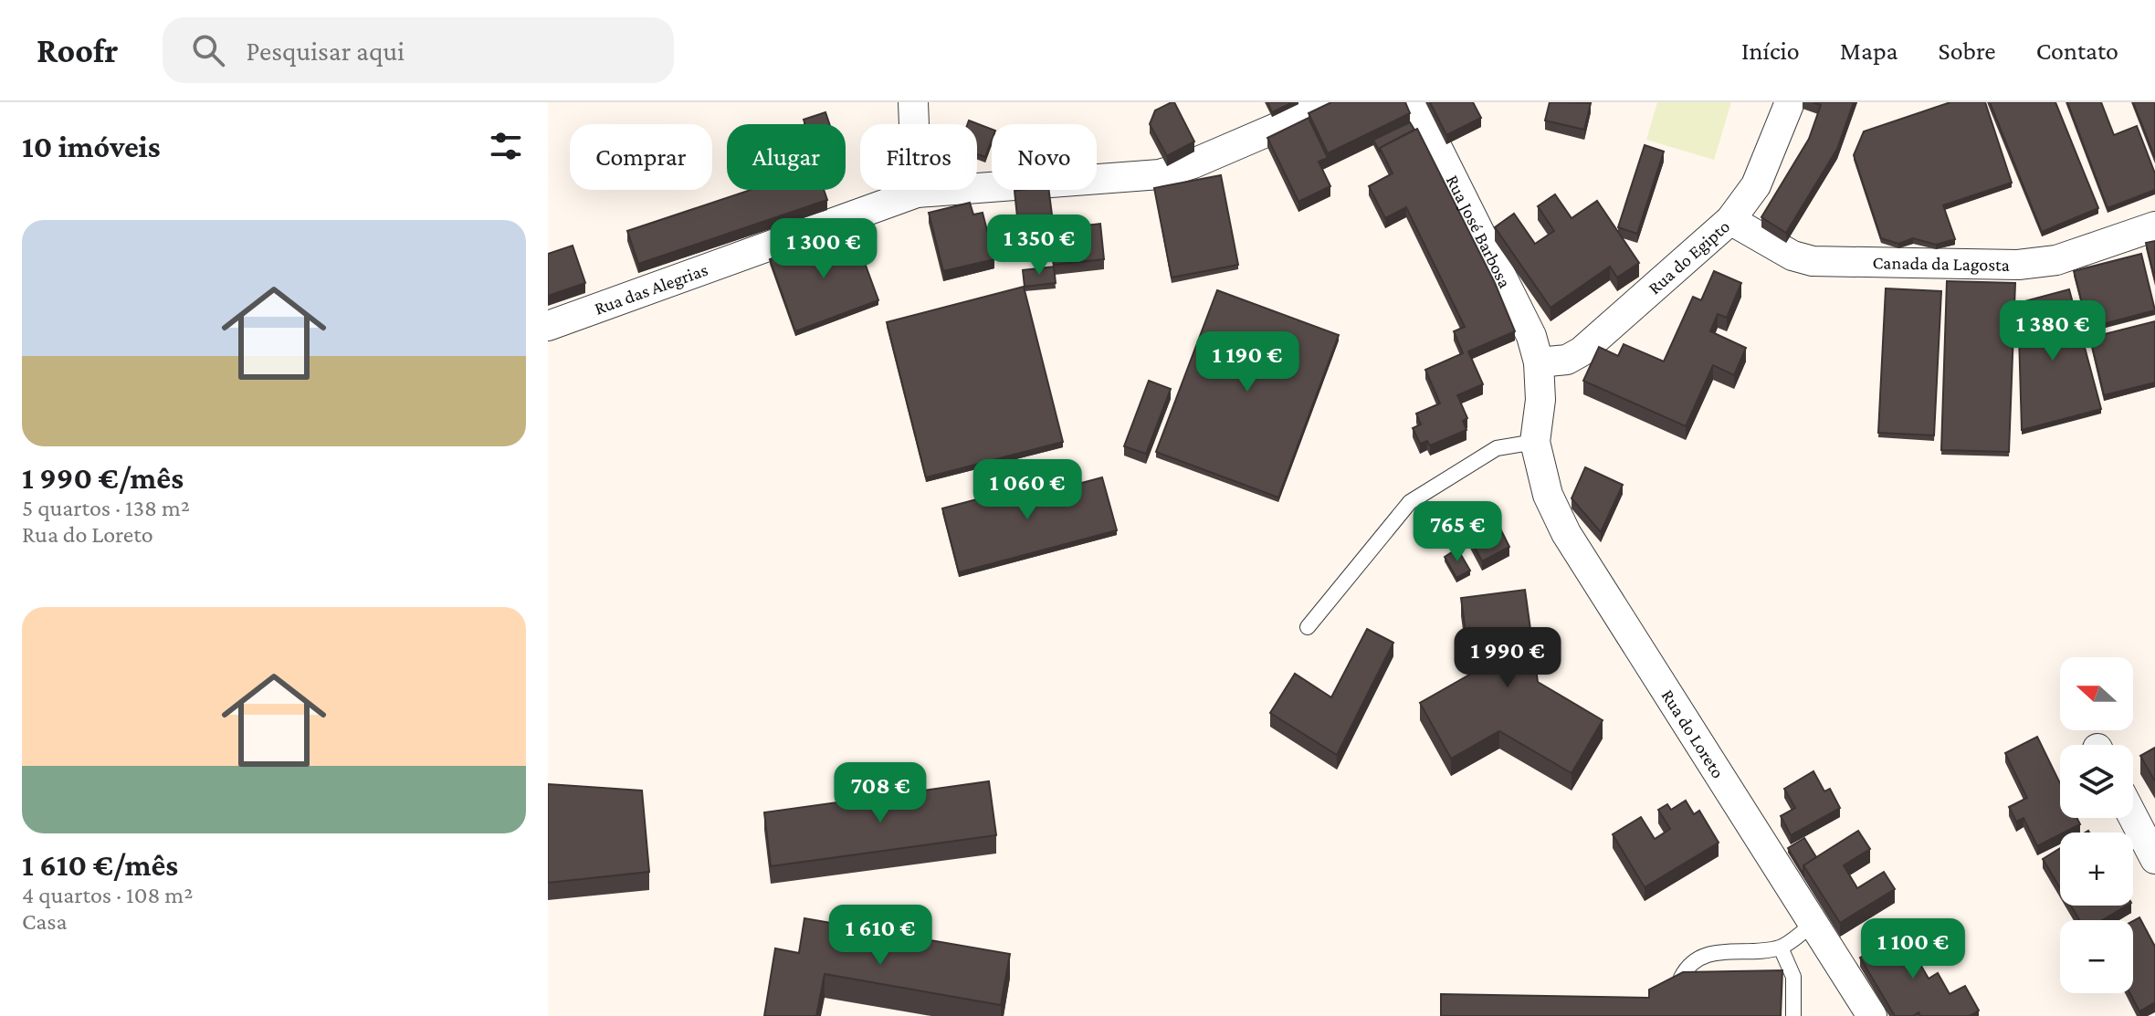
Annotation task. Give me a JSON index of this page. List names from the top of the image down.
{
  "streets": {
    "street": [
      "Rua José Barbosa",
      "Rua do Egipto",
      "Canada da Lagosta",
      "Rua das Alegrias",
      "Rua do Loreto"
    ]
  },
  "crossings": [
    ["Rua José Barbosa", "Rua do Egipto"],
    ["Rua José Barbosa", "Rua do Loreto"],
    ["Rua do Egipto", "Canada da Lagosta"]
  ],
  "north": "left",
  "page": {
    "header": "Roofr",
    "search": "Pesquisar aqui",
    "nav": [
      "Início",
      "Mapa",
      "Sobre",
      "Contato"
    ],
    "heading": "10 imóveis",
    "chip": [
      "Comprar",
      "Alugar",
      "Filtros",
      "Novo"
    ],
    "list": [
      {
        "name": "1 990 €/mês",
        "note": "5 quartos · 138 m² · Rua do Loreto"
      },
      {
        "name": "1 610 €/mês",
        "note": "4 quartos · 108 m² · Casa"
      }
    ],
    "price": [
      "1 350 €",
      "1 300 €",
      "1 380 €",
      "1 190 €",
      "1 060 €",
      "765 €",
      "1 990 €",
      "708 €",
      "1 610 €",
      "1 100 €"
    ],
    "map_buttons": ["+", "−"]
  }
}
